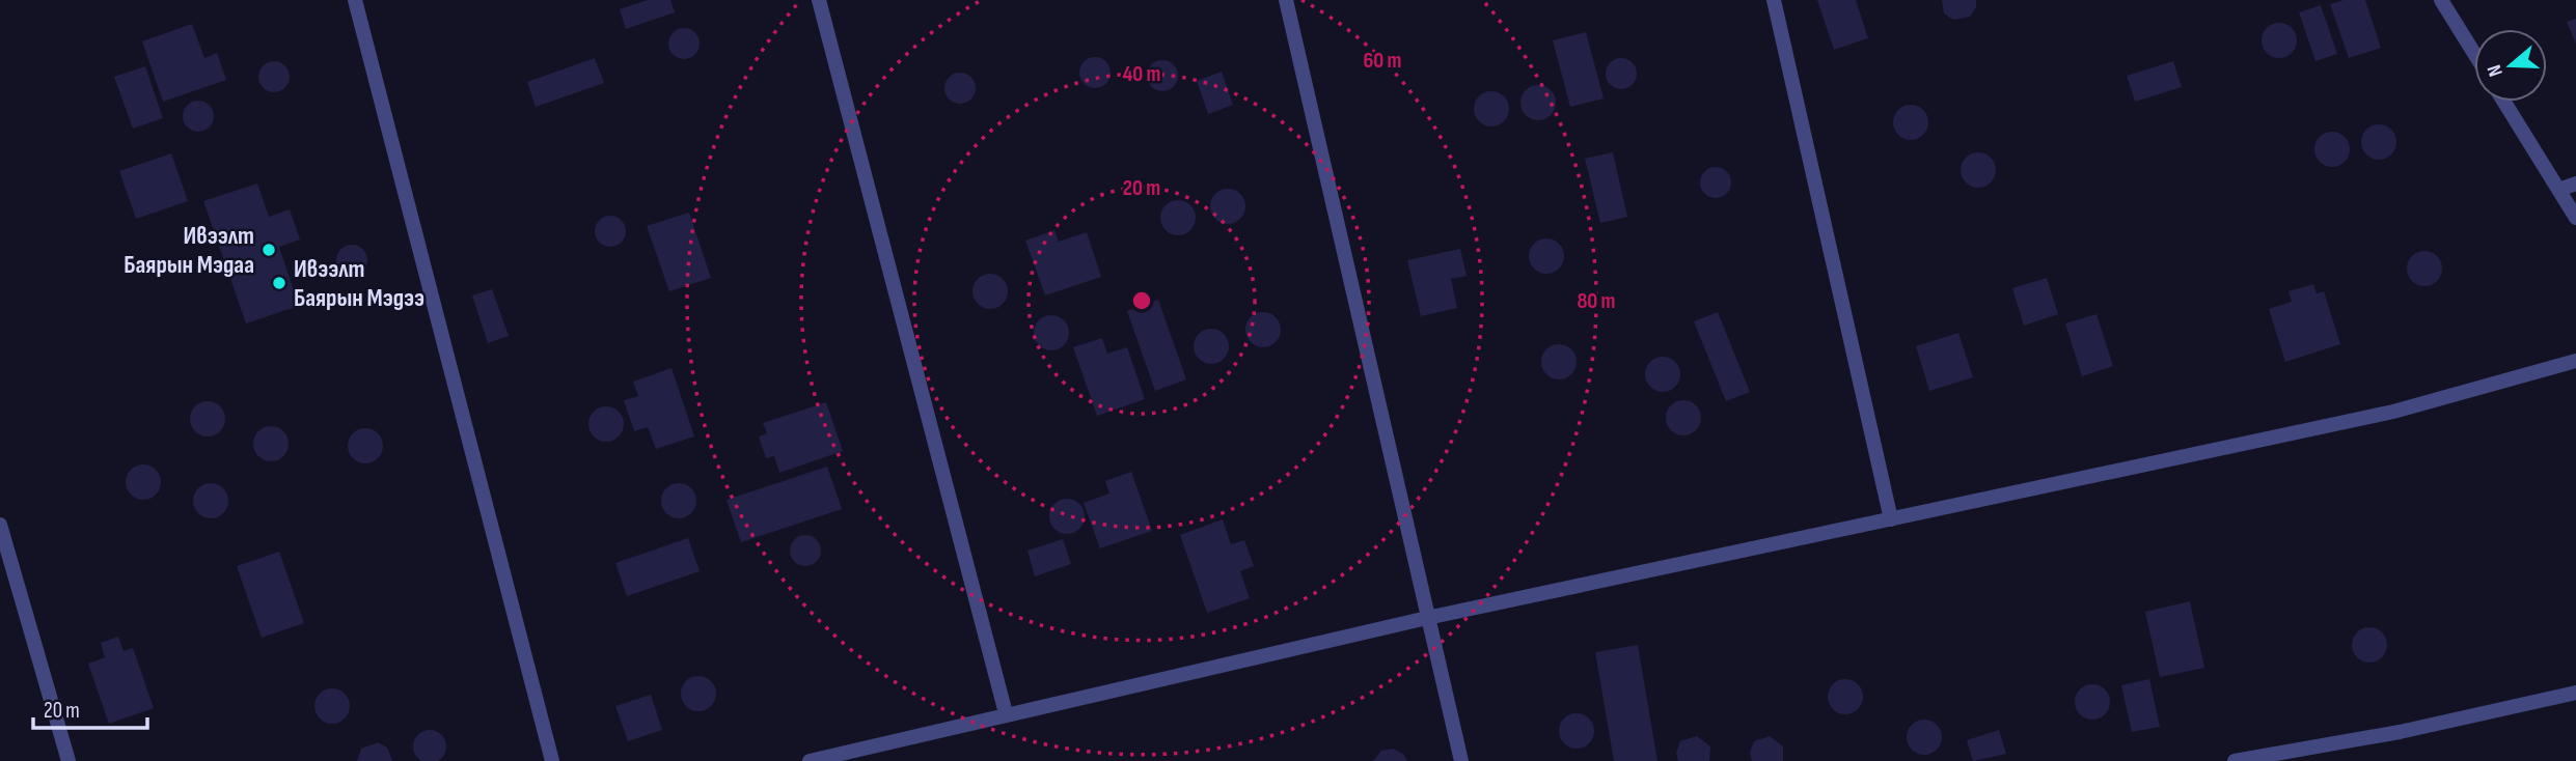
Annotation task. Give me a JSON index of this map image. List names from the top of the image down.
{
  "places": ["Ивээлт Баярын Мэдаа", "Ивээлт Баярын Мэдээ"],
  "scale_bar": "20 m",
  "north": "left",
  "rings": [
    "60 m",
    "40 m",
    "20 m",
    "80 m"
  ]
}
